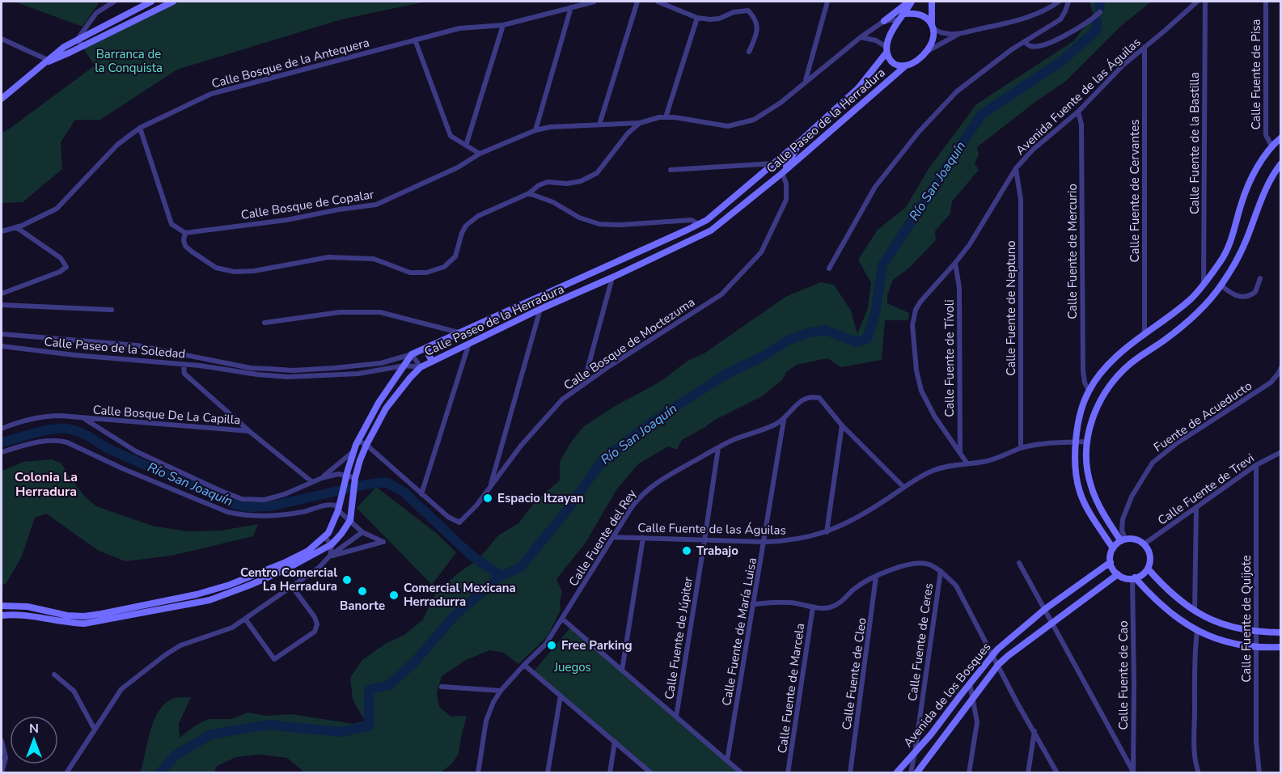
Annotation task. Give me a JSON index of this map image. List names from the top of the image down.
{
  "streets": {
    "main road": ["Calle Paseo de la Herradura", "Avenida de los Bosques"],
    "street": [
      "Calle Bosque de la Antequera",
      "Calle Fuente de Pisa",
      "Avenida Fuente de las Águilas",
      "Calle Fuente de la Bastilla",
      "Calle Fuente de Cervantes",
      "Calle Bosque de Copalar",
      "Calle Fuente de Mercurio",
      "Calle Fuente de Neptuno",
      "Calle Bosque de Moctezuma",
      "Calle Paseo de la Soledad",
      "Calle Fuente de Tívoli",
      "Calle Bosque De La Capilla",
      "Fuente de Acueducto",
      "Calle Fuente de Trevi",
      "Calle Fuente de las Águilas",
      "Calle Fuente del Rey",
      "Calle Fuente de Quijote",
      "Calle Fuente de María Luisa",
      "Calle Fuente de Júpiter",
      "Calle Fuente de Ceres",
      "Calle Fuente de Cleo",
      "Calle Fuente de Cao",
      "Calle Fuente de Marcela"
    ]
  },
  "crossings": [
    ["Avenida Fuente de las Águilas", "Calle Fuente de Cervantes"],
    ["Avenida Fuente de las Águilas", "Calle Fuente de Mercurio"],
    ["Avenida Fuente de las Águilas", "Calle Fuente de Neptuno"],
    ["Avenida Fuente de las Águilas", "Calle Fuente de Tívoli"],
    ["Avenida Fuente de las Águilas", "Calle Fuente de las Águilas"],
    ["Calle Paseo de la Herradura", "Calle Bosque de Moctezuma"],
    ["Calle Paseo de la Herradura", "Calle Paseo de la Soledad"],
    ["Fuente de Acueducto", "Calle Fuente de Trevi"],
    ["Fuente de Acueducto", "Calle Fuente de Cao"],
    ["Fuente de Acueducto", "Avenida de los Bosques"],
    ["Calle Fuente de Trevi", "Calle Fuente de Quijote"],
    ["Calle Fuente de Trevi", "Calle Fuente de Cao"],
    ["Calle Fuente de Trevi", "Avenida de los Bosques"],
    ["Calle Fuente de las Águilas", "Calle Fuente del Rey"],
    ["Calle Fuente de las Águilas", "Calle Fuente de María Luisa"],
    ["Calle Fuente de las Águilas", "Calle Fuente de Júpiter"],
    ["Calle Fuente del Rey", "Calle Fuente de María Luisa"],
    ["Calle Fuente del Rey", "Calle Fuente de Júpiter"],
    ["Calle Fuente de Ceres", "Avenida de los Bosques"],
    ["Calle Fuente de Cao", "Avenida de los Bosques"]
  ],
  "districts": ["Colonia La Herradura"],
  "water": ["Río San Joaquín"],
  "parks": ["Barranca de la Conquista", "Juegos"],
  "places": [
    "Espacio Itzayan",
    "Trabajo",
    "Centro Comercial La Herradura",
    "Banorte",
    "Comercial Mexicana Herradurra",
    "Free Parking"
  ],
  "north": "top"
}
